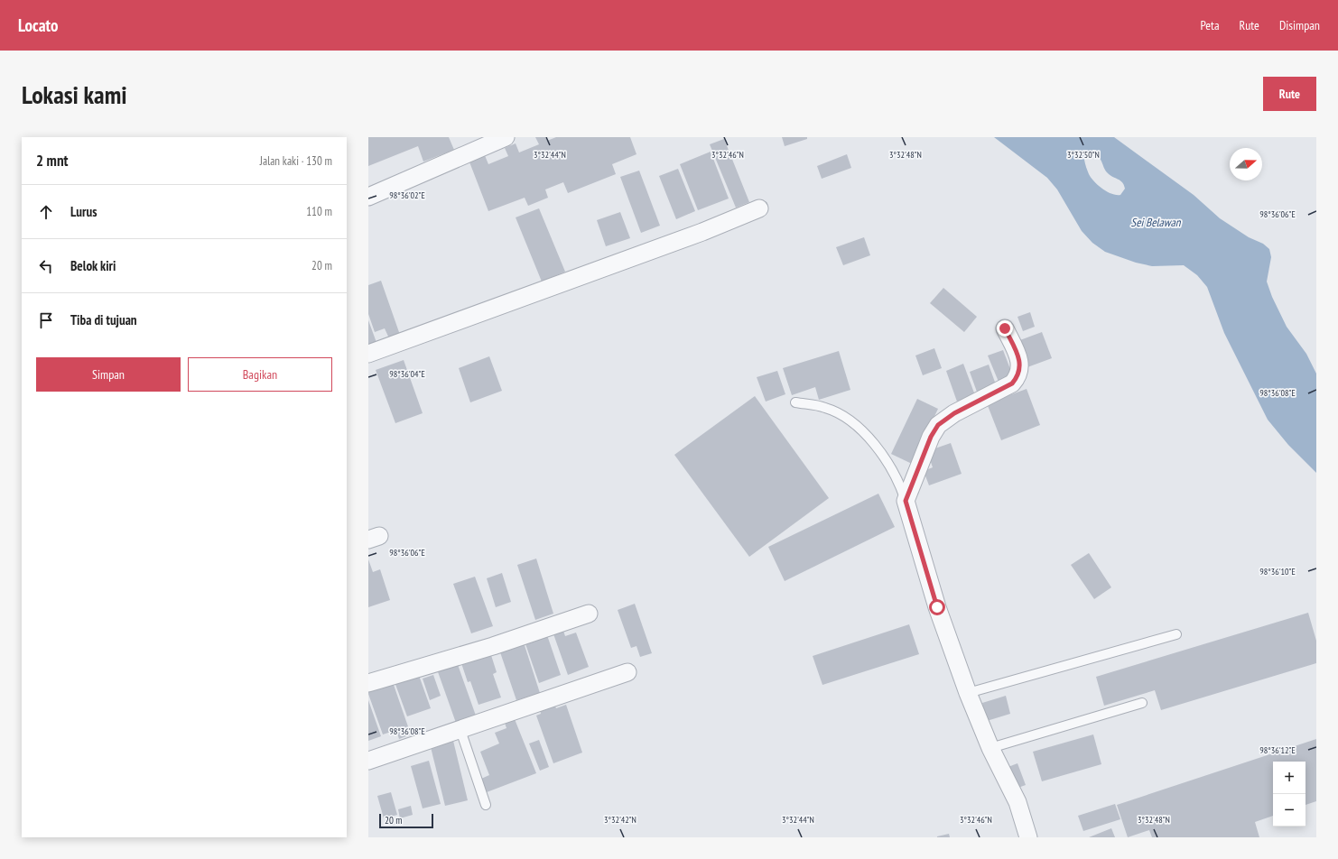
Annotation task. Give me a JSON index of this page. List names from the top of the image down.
{
  "water": ["Sei Belawan"],
  "scale_bar": "20 m",
  "north": "right",
  "page": {
    "header": "Locato",
    "nav": ["Peta", "Rute", "Disimpan"],
    "buttons": [
      "Rute",
      ["Simpan", "Bagikan"]
    ],
    "title": "Lokasi kami",
    "heading": ["2 mnt", "Jalan kaki · 130 m"],
    "list": [
      ["Lurus", "110 m"],
      ["Belok kiri", "20 m"],
      "Tiba di tujuan"
    ],
    "map_buttons": ["+", "−"],
    "scale": "20 m"
  },
  "coordinates": [
    "3°32'46\"N",
    "3°32'50\"N",
    "3°32'44\"N",
    "3°32'48\"N",
    "98°36'02\"E",
    "98°36'06\"E",
    "98°36'04\"E",
    "98°36'08\"E",
    "98°36'10\"E",
    "98°36'12\"E",
    "3°32'42\"N"
  ]
}
